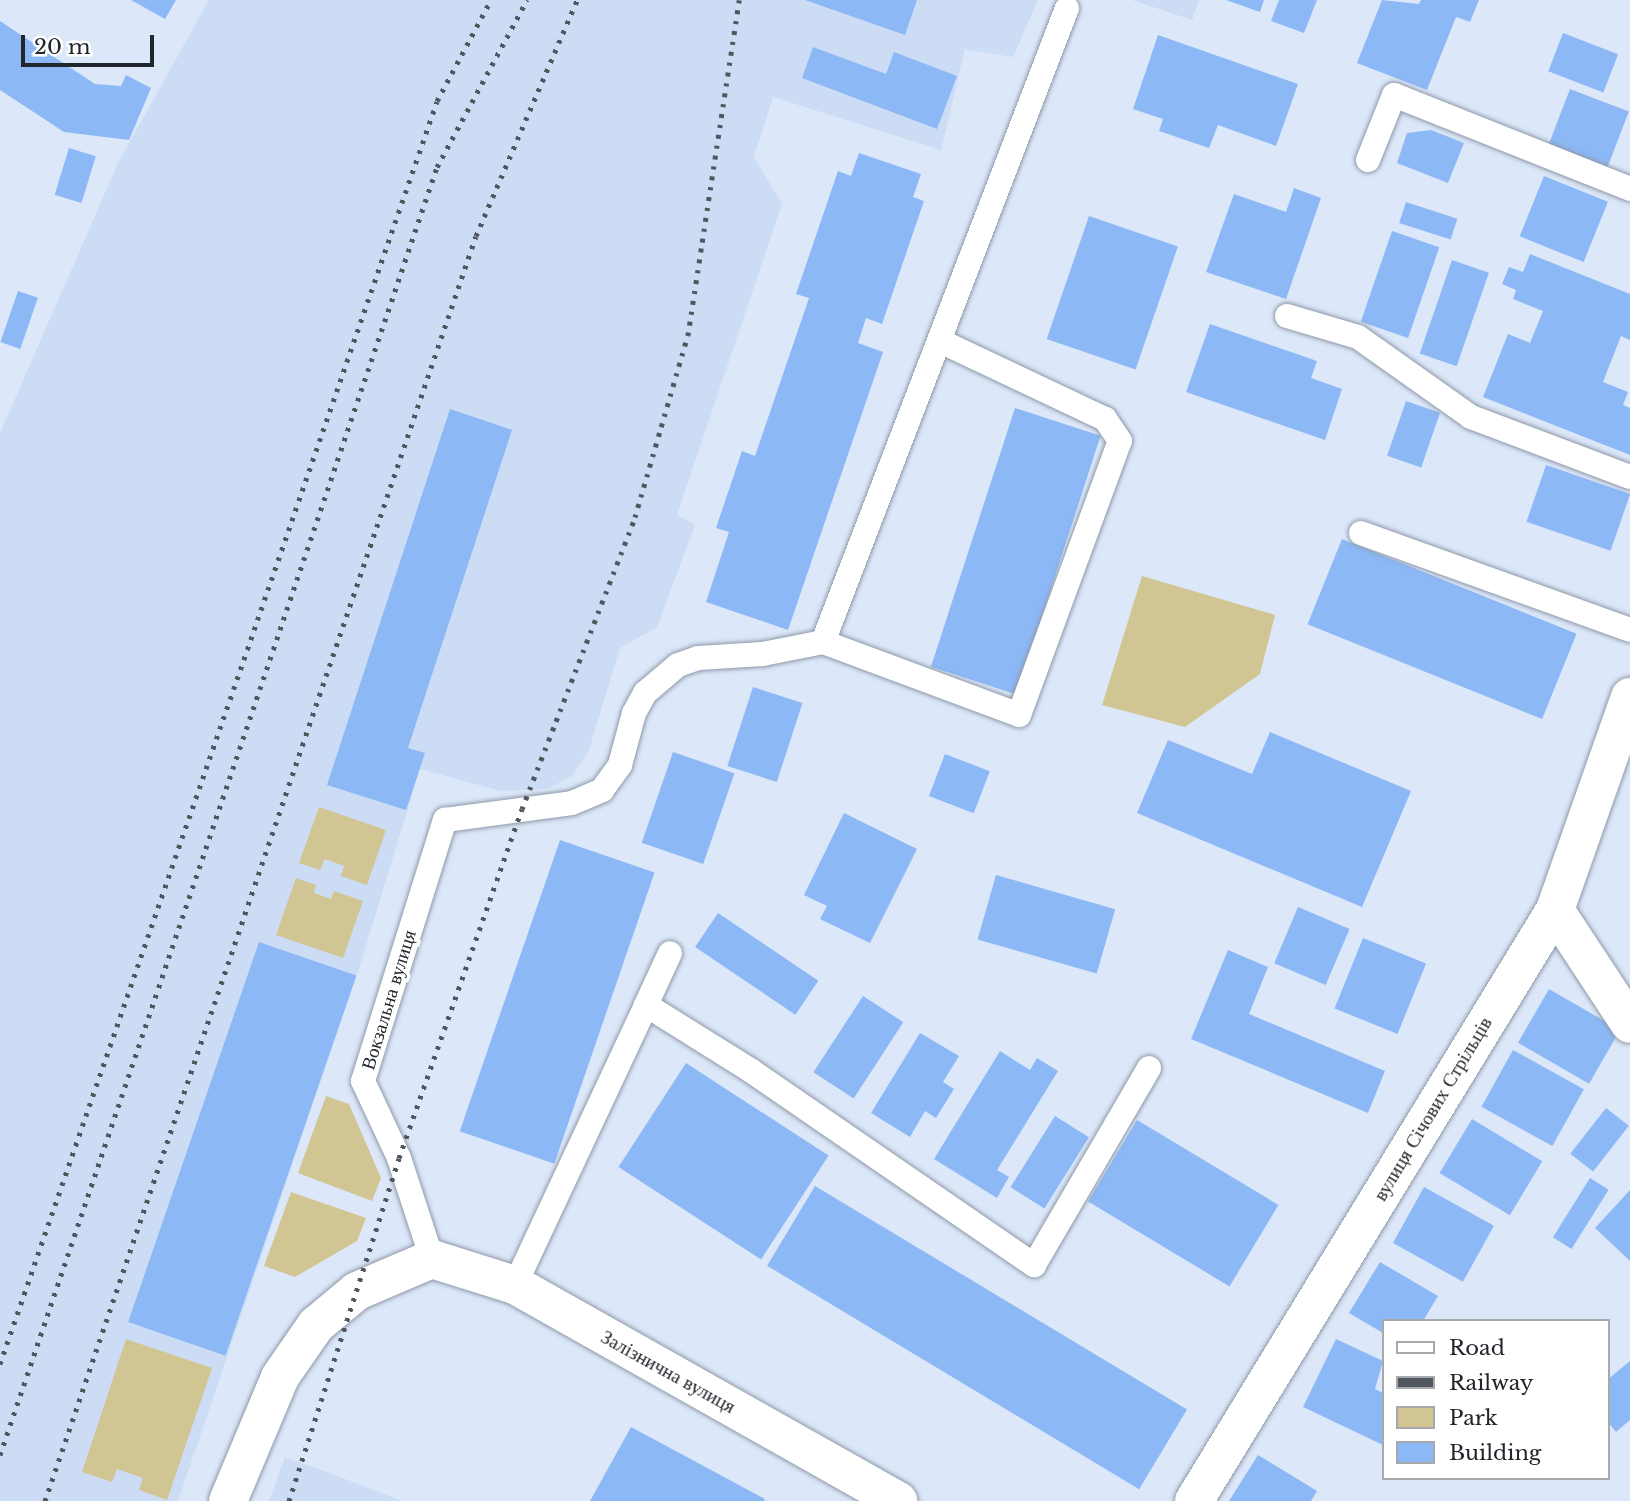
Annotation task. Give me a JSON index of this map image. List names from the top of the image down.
{
  "streets": {
    "street": ["вулиця Січових Стрільців", "Залізнична вулиця"],
    "lane": ["Вокзальна вулиця"]
  },
  "crossings": [
    ["Вокзальна вулиця", "Залізнична вулиця"]
  ],
  "legend": [
    "Road",
    "Railway",
    "Park",
    "Building"
  ],
  "scale_bar": "20 m"
}
